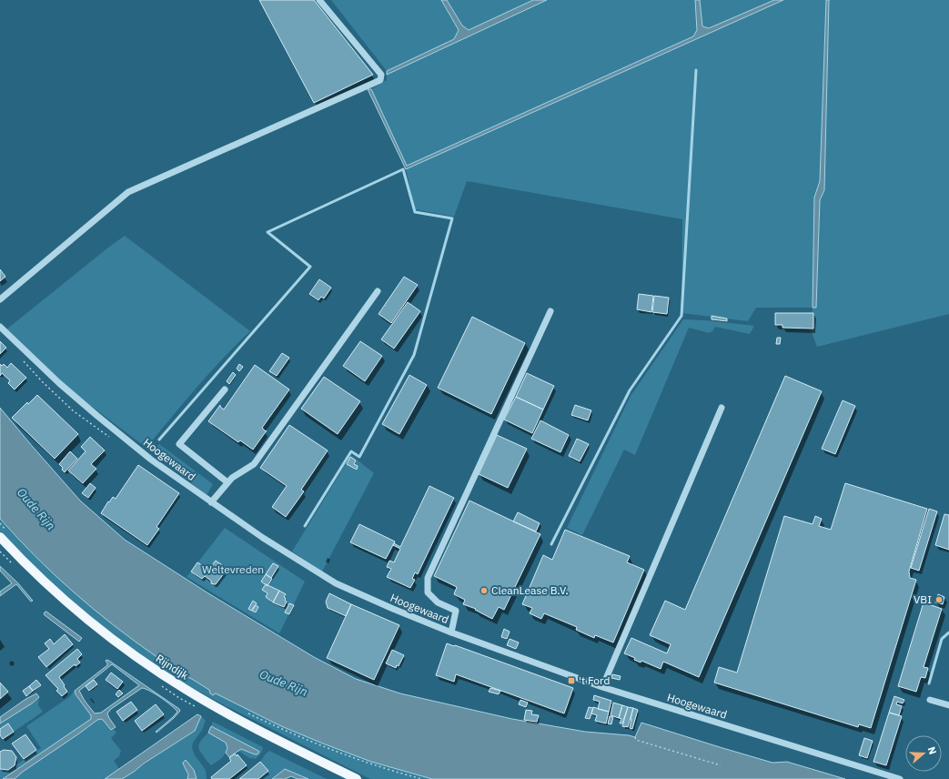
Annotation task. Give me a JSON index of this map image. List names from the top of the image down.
{
  "streets": {
    "main road": ["Rijndijk"],
    "street": ["Hoogewaard"]
  },
  "water": ["Oude Rijn"],
  "parks": ["Weltevreden"],
  "places": {
    "other": ["CleanLease B.V.", "VBI"],
    "transit": ["'t Ford"]
  },
  "north": "right"
}
